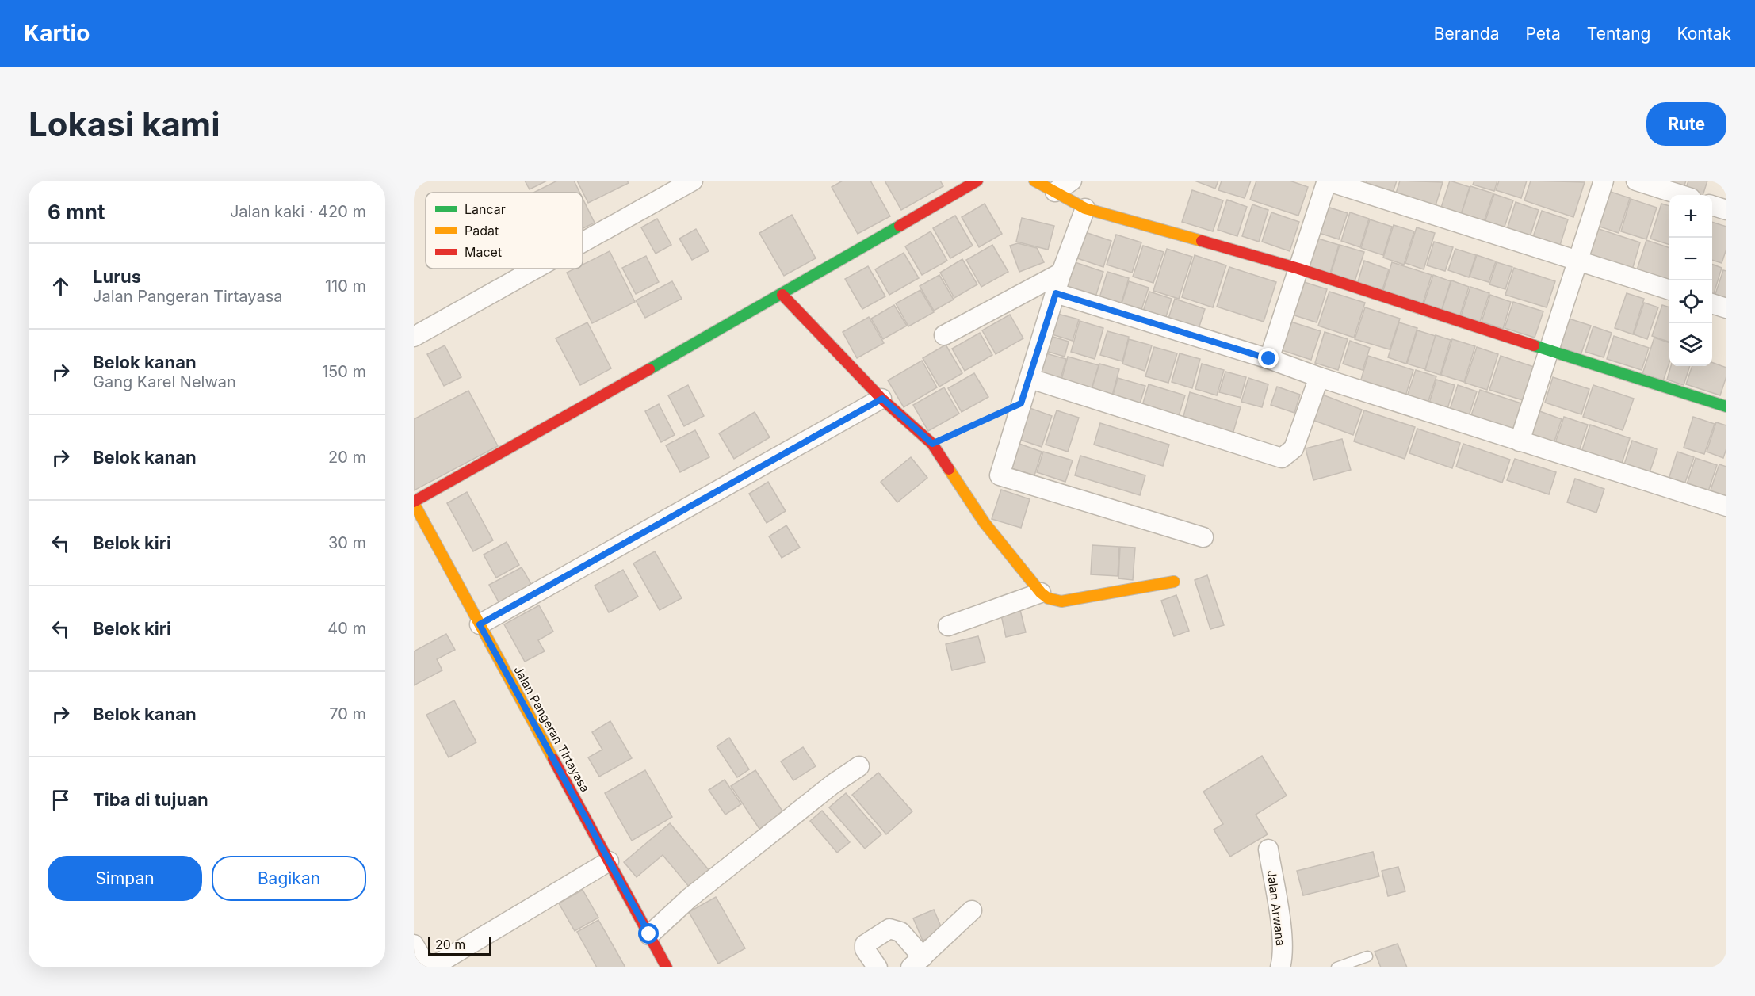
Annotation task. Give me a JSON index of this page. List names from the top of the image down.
{
  "streets": {
    "street": ["Jalan Pangeran Tirtayasa", "Jalan Arwana"]
  },
  "legend": ["Lancar", "Padat", "Macet"],
  "scale_bar": "20 m",
  "page": {
    "header": "Kartio",
    "nav": [
      "Beranda",
      "Peta",
      "Tentang",
      "Kontak"
    ],
    "buttons": [
      "Rute",
      ["Simpan", "Bagikan"]
    ],
    "title": "Lokasi kami",
    "heading": ["6 mnt", "Jalan kaki · 420 m"],
    "map_buttons": ["+", "−"],
    "list": [
      ["Lurus", "Jalan Pangeran Tirtayasa", "110 m"],
      ["Belok kanan", "Gang Karel Nelwan", "150 m"],
      ["Belok kanan", "20 m"],
      ["Belok kiri", "30 m"],
      ["Belok kiri", "40 m"],
      ["Belok kanan", "70 m"],
      "Tiba di tujuan"
    ],
    "scale": "20 m"
  }
}
